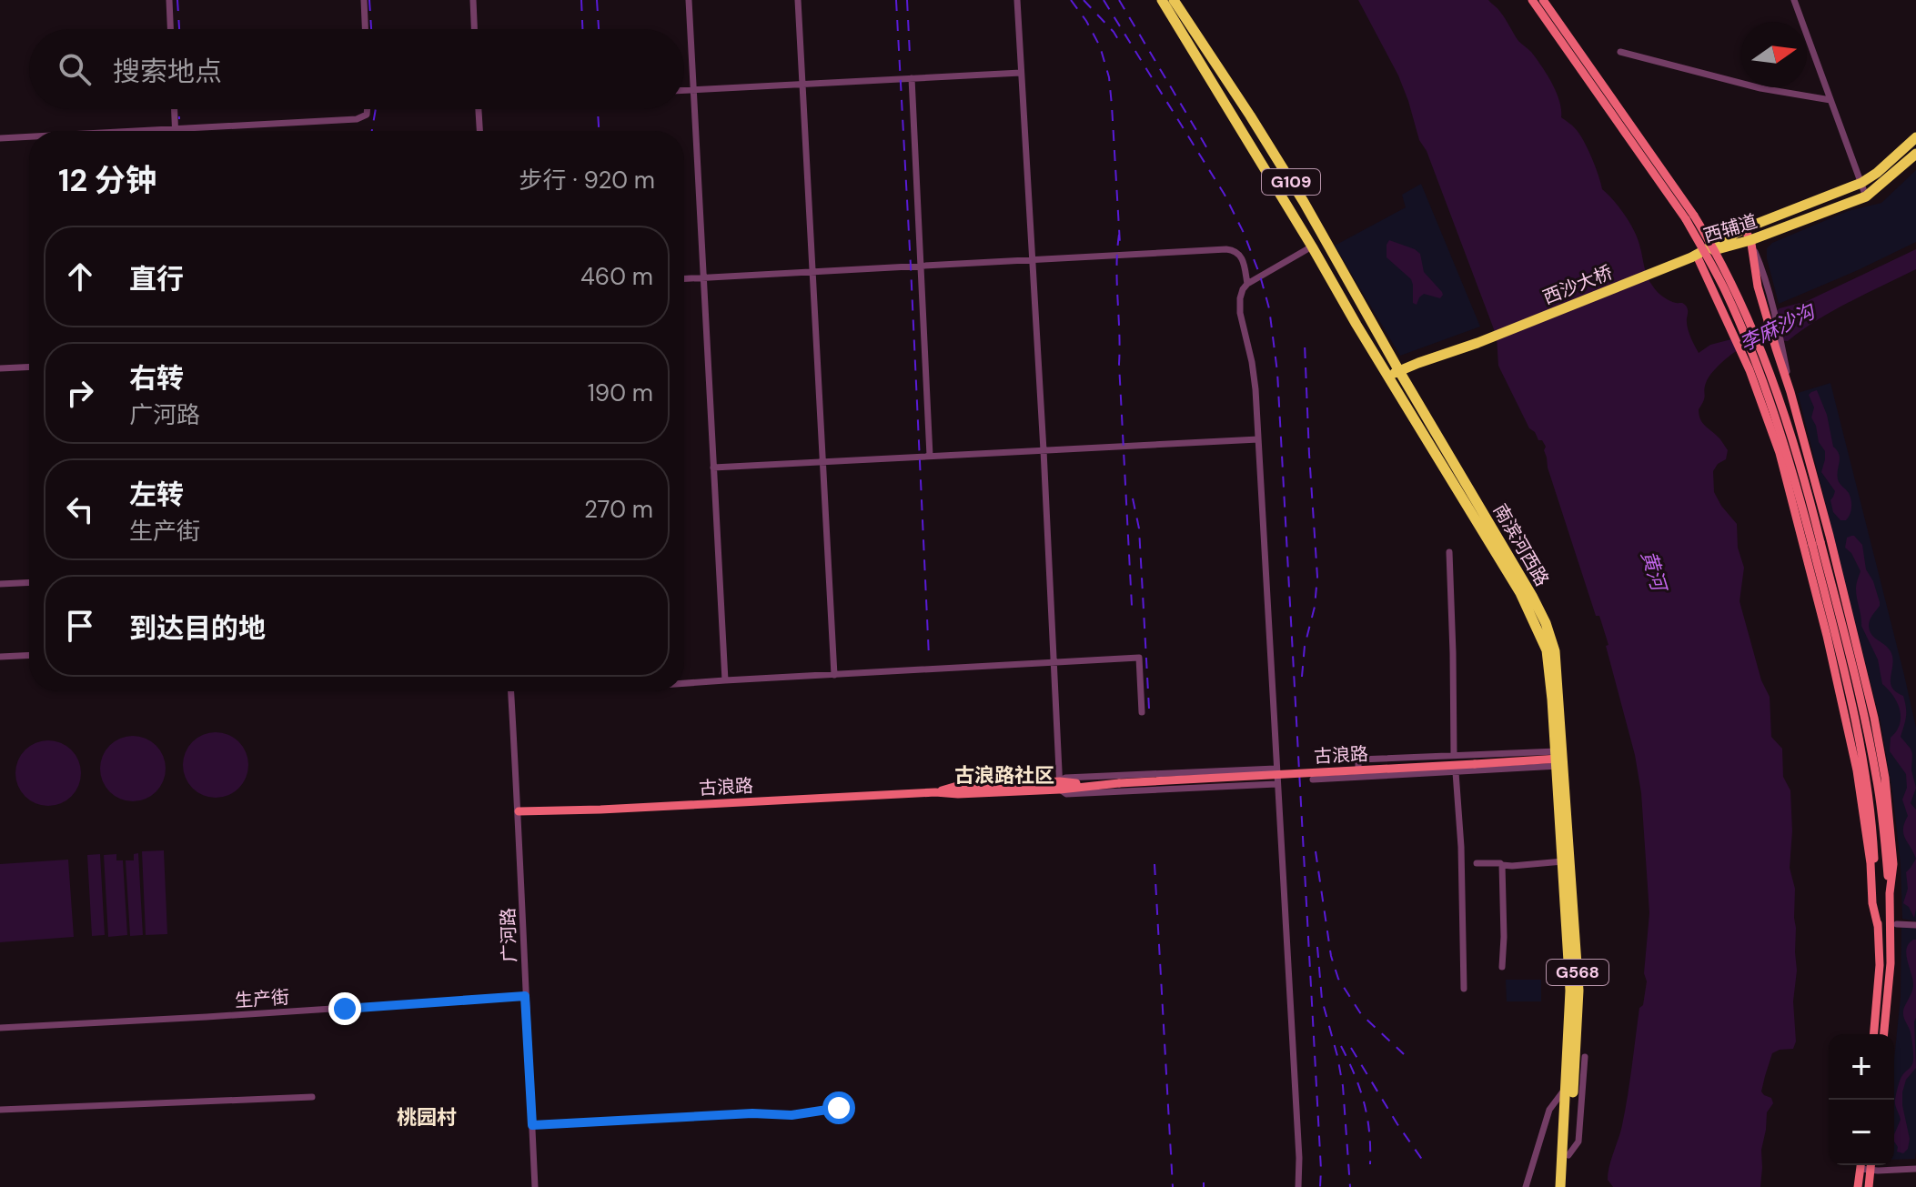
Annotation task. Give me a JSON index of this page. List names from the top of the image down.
{
  "streets": {
    "highway": [
      "G109",
      "西辅道",
      "西沙大桥",
      "南滨河西路",
      "G568"
    ],
    "main road": ["古浪路"],
    "street": ["广河路", "生产街"]
  },
  "crossings": [
    ["G109", "西沙大桥"],
    ["G109", "南滨河西路"],
    ["西辅道", "西沙大桥"],
    ["西沙大桥", "南滨河西路"],
    ["南滨河西路", "古浪路"],
    ["古浪路", "广河路"],
    ["广河路", "生产街"]
  ],
  "districts": ["古浪路社区", "桃园村"],
  "water": ["李麻沙沟", "黄河"],
  "north": "right",
  "page": {
    "search": "搜索地点",
    "heading": ["12 分钟", "步行 · 920 m"],
    "list": [
      ["直行", "460 m"],
      ["右转", "广河路", "190 m"],
      ["左转", "生产街", "270 m"],
      "到达目的地"
    ],
    "map_buttons": ["+", "−"]
  }
}
